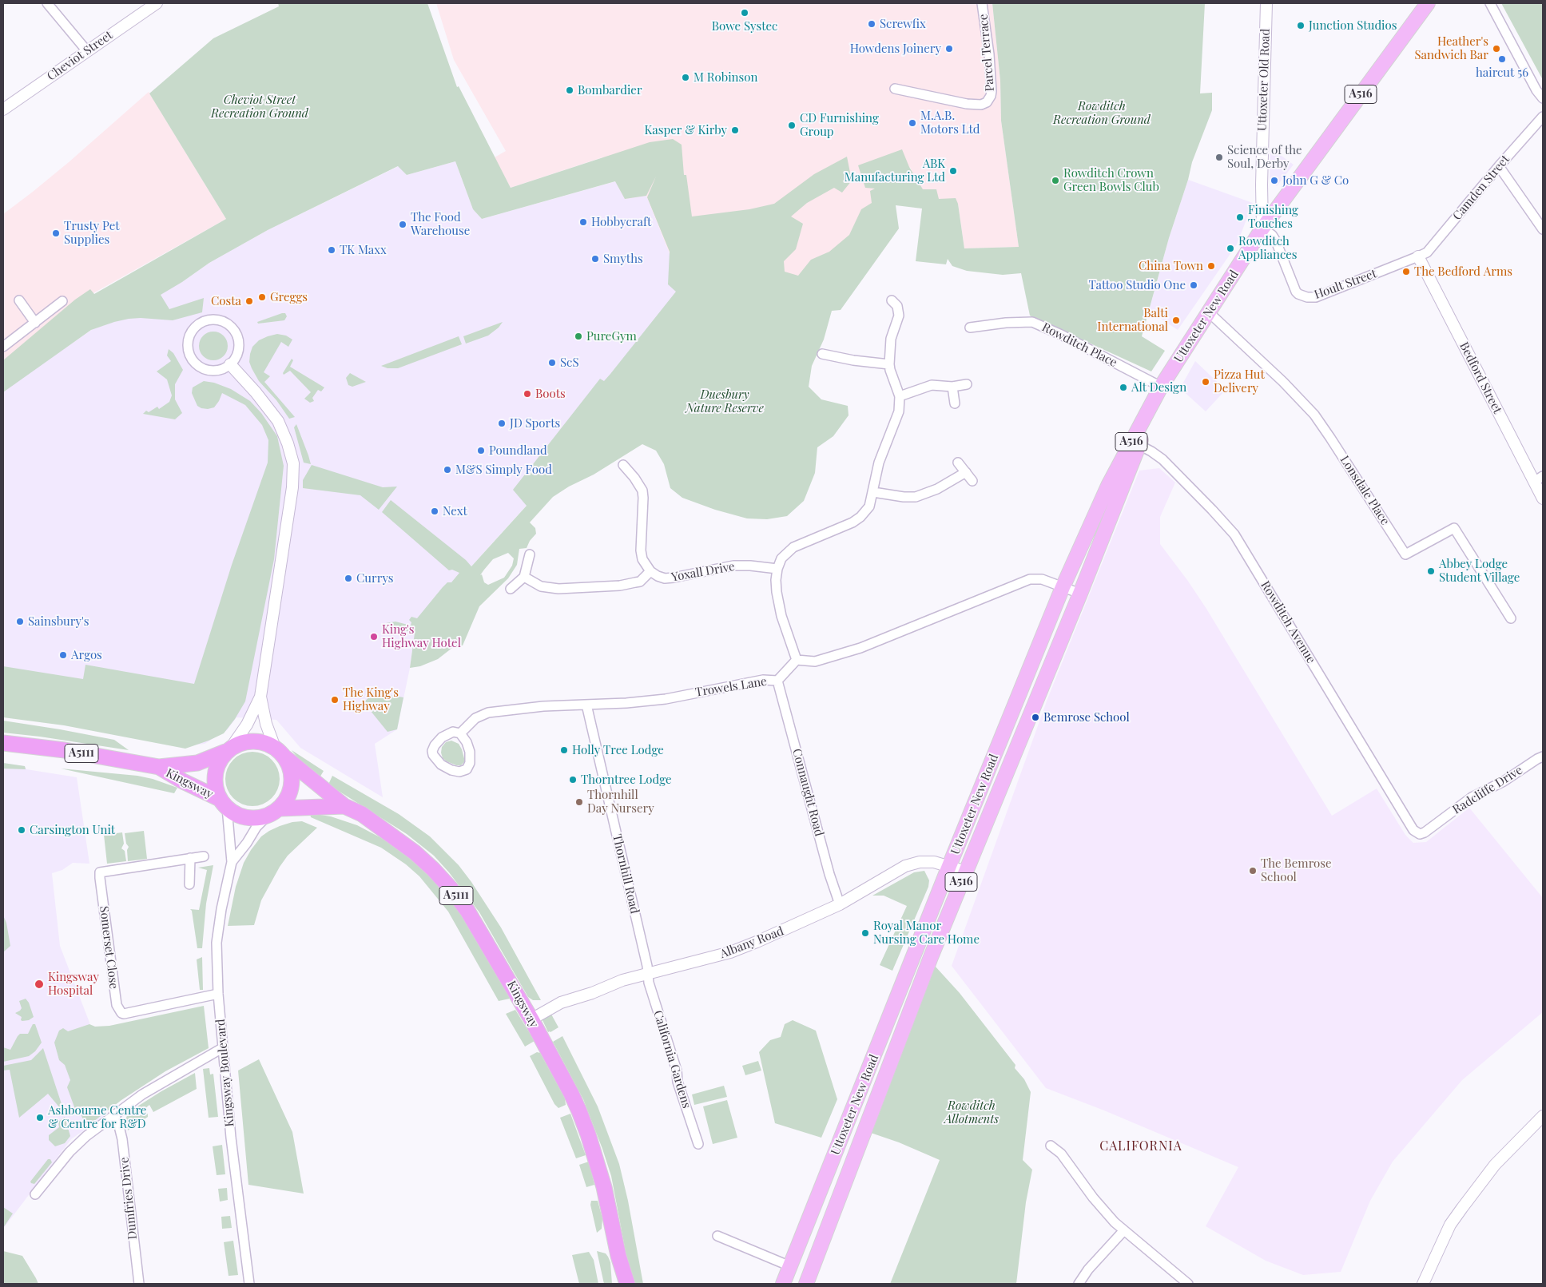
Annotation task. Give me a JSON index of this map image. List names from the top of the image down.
{
  "streets": {
    "highway": ["A5111", "Kingsway"],
    "main road": ["A516", "Uttoxeter New Road"],
    "street": [
      "Parcel Terrace",
      "Cheviot Street",
      "Uttoxeter Old Road",
      "Camden Street",
      "Hoult Street",
      "Rowditch Place",
      "Bedford Street",
      "Lonsdale Place",
      "Yoxall Drive",
      "Rowditch Avenue",
      "Trowels Lane",
      "Radcliffe Drive",
      "Connaught Road",
      "Thornhill Road",
      "Albany Road",
      "Somerset Close",
      "California Gardens",
      "Kingsway Boulevard",
      "Dumfries Drive"
    ]
  },
  "crossings": [
    ["Uttoxeter Old Road", "Hoult Street"],
    ["Uttoxeter Old Road", "Uttoxeter New Road"],
    ["Camden Street", "Hoult Street"],
    ["Camden Street", "Bedford Street"],
    ["Hoult Street", "Uttoxeter New Road"],
    ["Hoult Street", "Bedford Street"],
    ["Uttoxeter New Road", "Rowditch Place"],
    ["Uttoxeter New Road", "Lonsdale Place"],
    ["Uttoxeter New Road", "Rowditch Avenue"],
    ["Uttoxeter New Road", "Albany Road"],
    ["Rowditch Avenue", "Radcliffe Drive"],
    ["Trowels Lane", "Connaught Road"],
    ["Trowels Lane", "Thornhill Road"],
    ["A5111", "Kingsway"],
    ["Kingsway", "Albany Road"],
    ["Connaught Road", "Albany Road"],
    ["Thornhill Road", "Albany Road"],
    ["Thornhill Road", "California Gardens"],
    ["Albany Road", "California Gardens"],
    ["Somerset Close", "Kingsway Boulevard"]
  ],
  "districts": ["CALIFORNIA"],
  "parks": [
    "Cheviot Street Recreation Ground",
    "Rowditch Recreation Ground",
    "Duesbury Nature Reserve",
    "Rowditch Allotments"
  ],
  "places": [
    "Bowe Systec",
    "Screwfix",
    "Junction Studios",
    "Howdens Joinery",
    "Heather's Sandwich Bar",
    "haircut 56",
    "M Robinson",
    "Bombardier",
    "M.A.B. Motors Ltd",
    "CD Furnishing Group",
    "Kasper & Kirby",
    "Science of the Soul, Derby",
    "ABK Manufacturing Ltd",
    "Rowditch Crown Green Bowls Club",
    "John G & Co",
    "Finishing Touches",
    "Hobbycraft",
    "The Food Warehouse",
    "Trusty Pet Supplies",
    "Rowditch Appliances",
    "TK Maxx",
    "Smyths",
    "China Town",
    "The Bedford Arms",
    "Tattoo Studio One",
    "Greggs",
    "Costa",
    "Balti International",
    "PureGym",
    "ScS",
    "Pizza Hut Delivery",
    "Alt Design",
    "Boots",
    "JD Sports",
    "Poundland",
    "M&S Simply Food",
    "Next",
    "Abbey Lodge Student Village",
    "Currys",
    "Sainsbury's",
    "King's Highway Hotel",
    "Argos",
    "The King's Highway",
    "Bemrose School",
    "Holly Tree Lodge",
    "Thorntree Lodge",
    "Thornhill Day Nursery",
    "Carsington Unit",
    "The Bemrose School",
    "Royal Manor Nursing Care Home",
    "Kingsway Hospital",
    "Ashbourne Centre & Centre for R&D"
  ]
}
